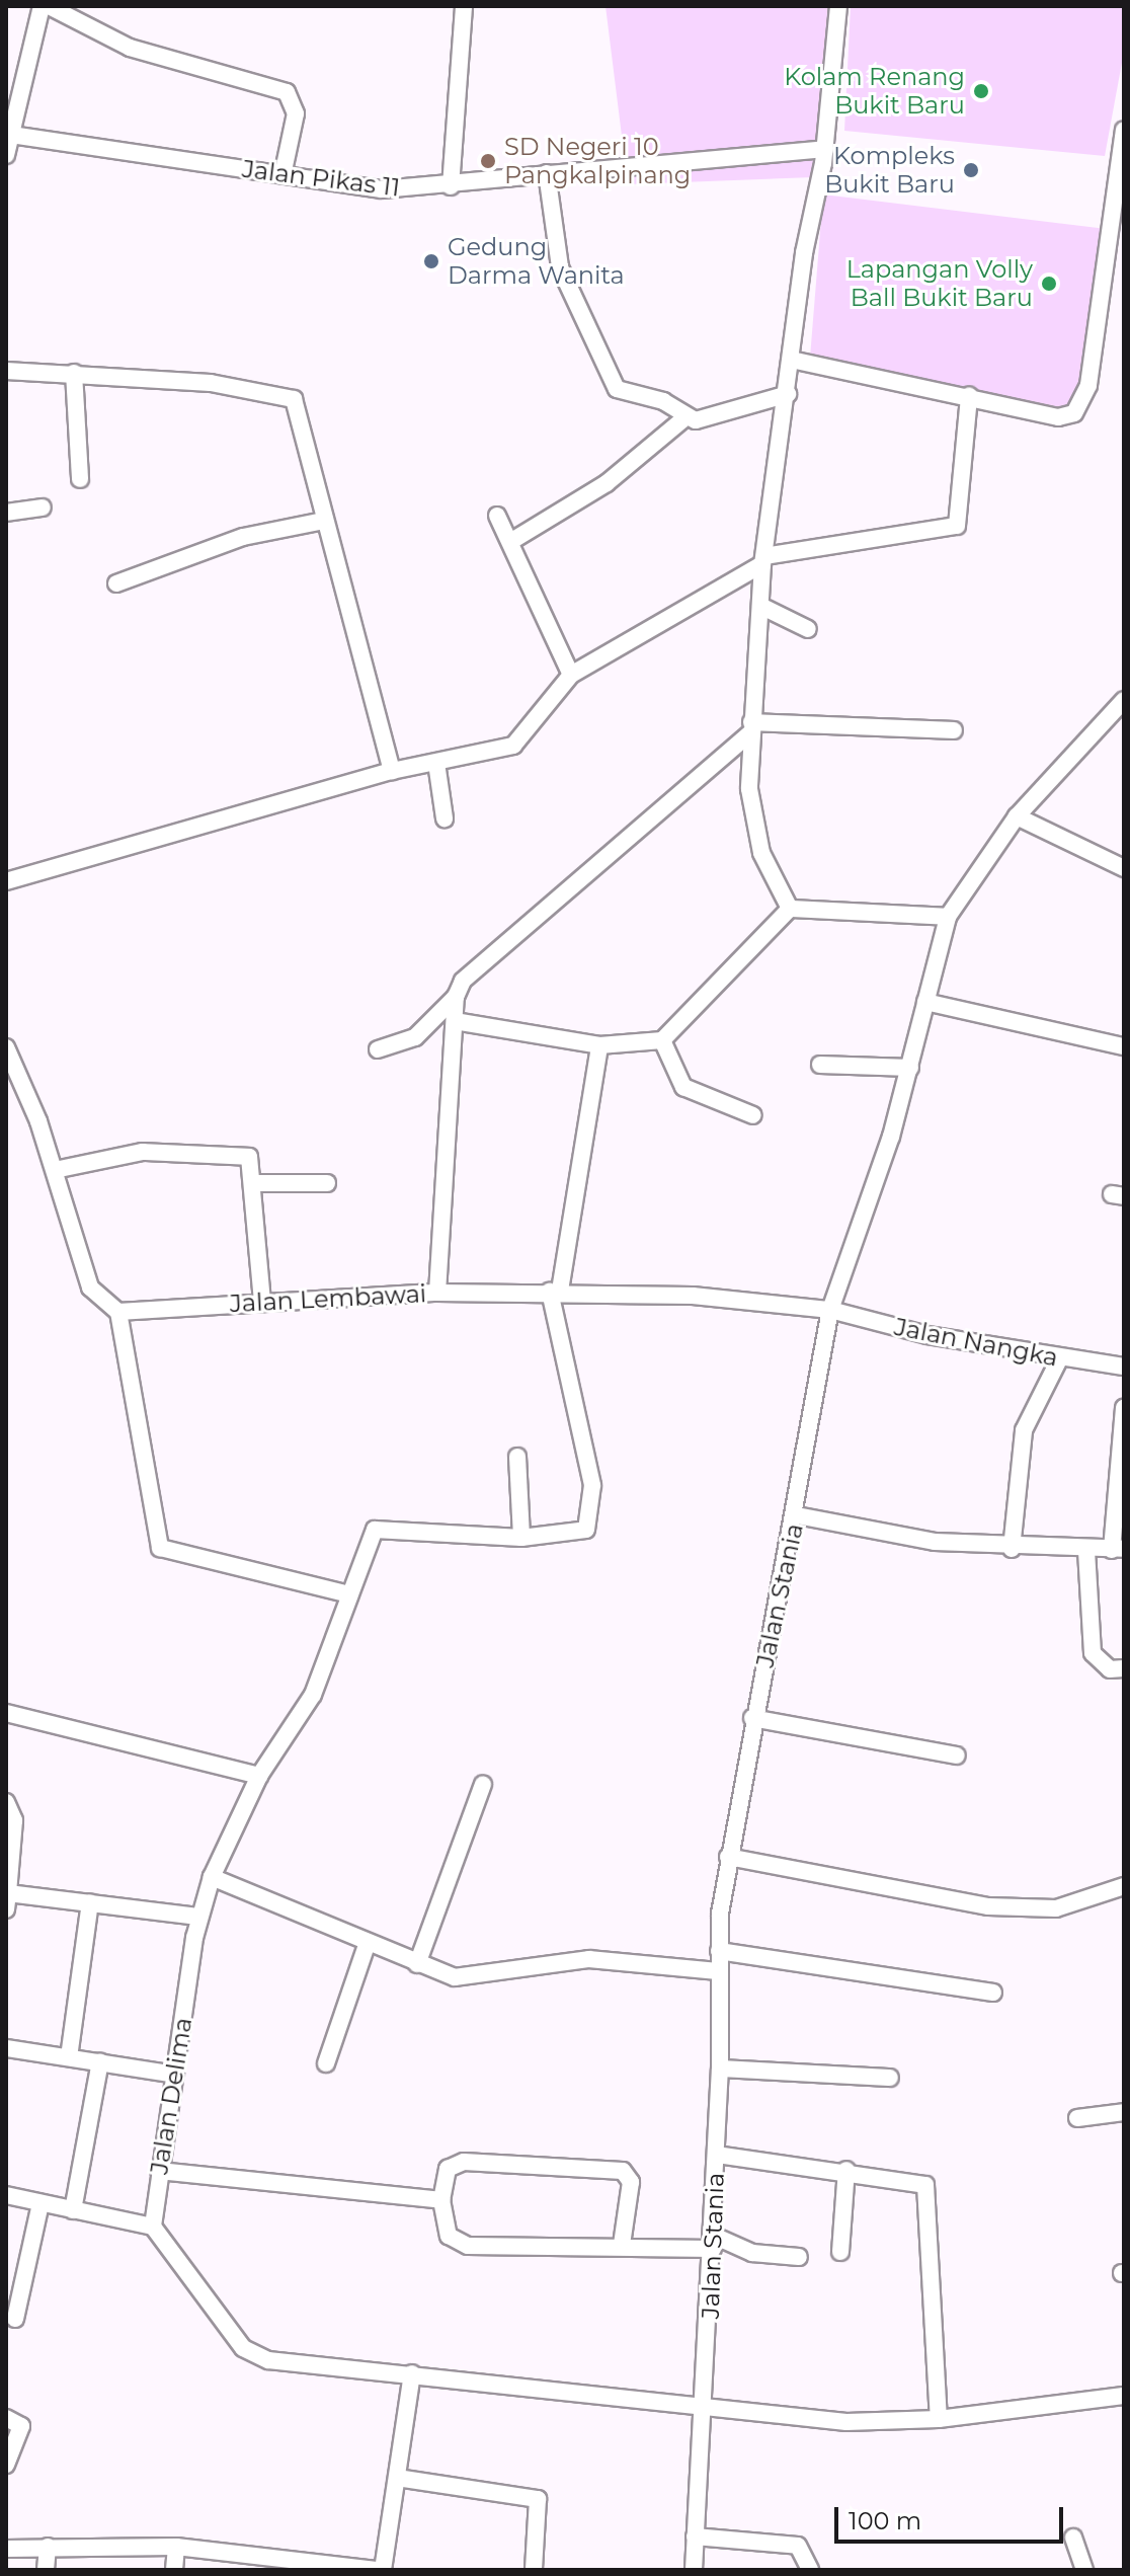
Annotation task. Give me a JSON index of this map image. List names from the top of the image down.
{
  "streets": {
    "street": [
      "Jalan Pikas 11",
      "Jalan Lembawai",
      "Jalan Nangka",
      "Jalan Stania",
      "Jalan Delima"
    ]
  },
  "crossings": [
    ["Jalan Lembawai", "Jalan Nangka"],
    ["Jalan Lembawai", "Jalan Stania"],
    ["Jalan Nangka", "Jalan Stania"]
  ],
  "places": [
    "Kolam Renang Bukit Baru",
    "SD Negeri 10 Pangkalpinang",
    "Kompleks Bukit Baru",
    "Gedung Darma Wanita",
    "Lapangan Volly Ball Bukit Baru"
  ],
  "scale_bar": "100 m"
}
